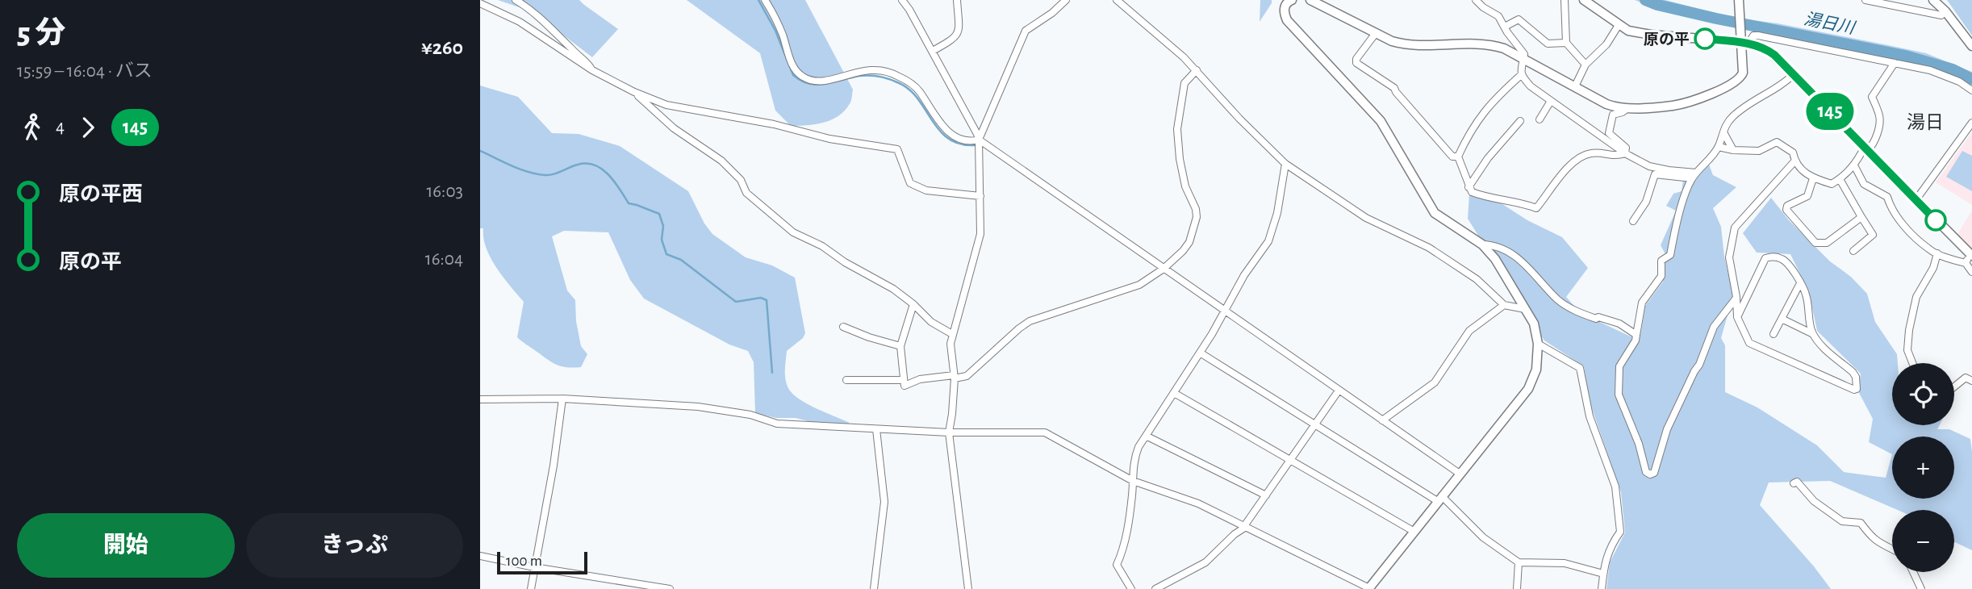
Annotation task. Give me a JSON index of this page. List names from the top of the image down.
{
  "districts": ["湯日"],
  "water": ["湯日川"],
  "places": ["原の平"],
  "lines": ["bus line 145"],
  "scale_bar": "100 m",
  "page": {
    "heading": ["5 分", "15:59 – 16:04 · バス", "¥260"],
    "on_map": "145",
    "legs": ["4", "145"],
    "list": [
      {
        "name": "原の平西",
        "value": "16:03"
      },
      {
        "name": "原の平",
        "value": "16:04"
      }
    ],
    "map_buttons": ["+", "−"],
    "buttons": ["開始", "きっぷ"],
    "scale": "100 m"
  }
}
